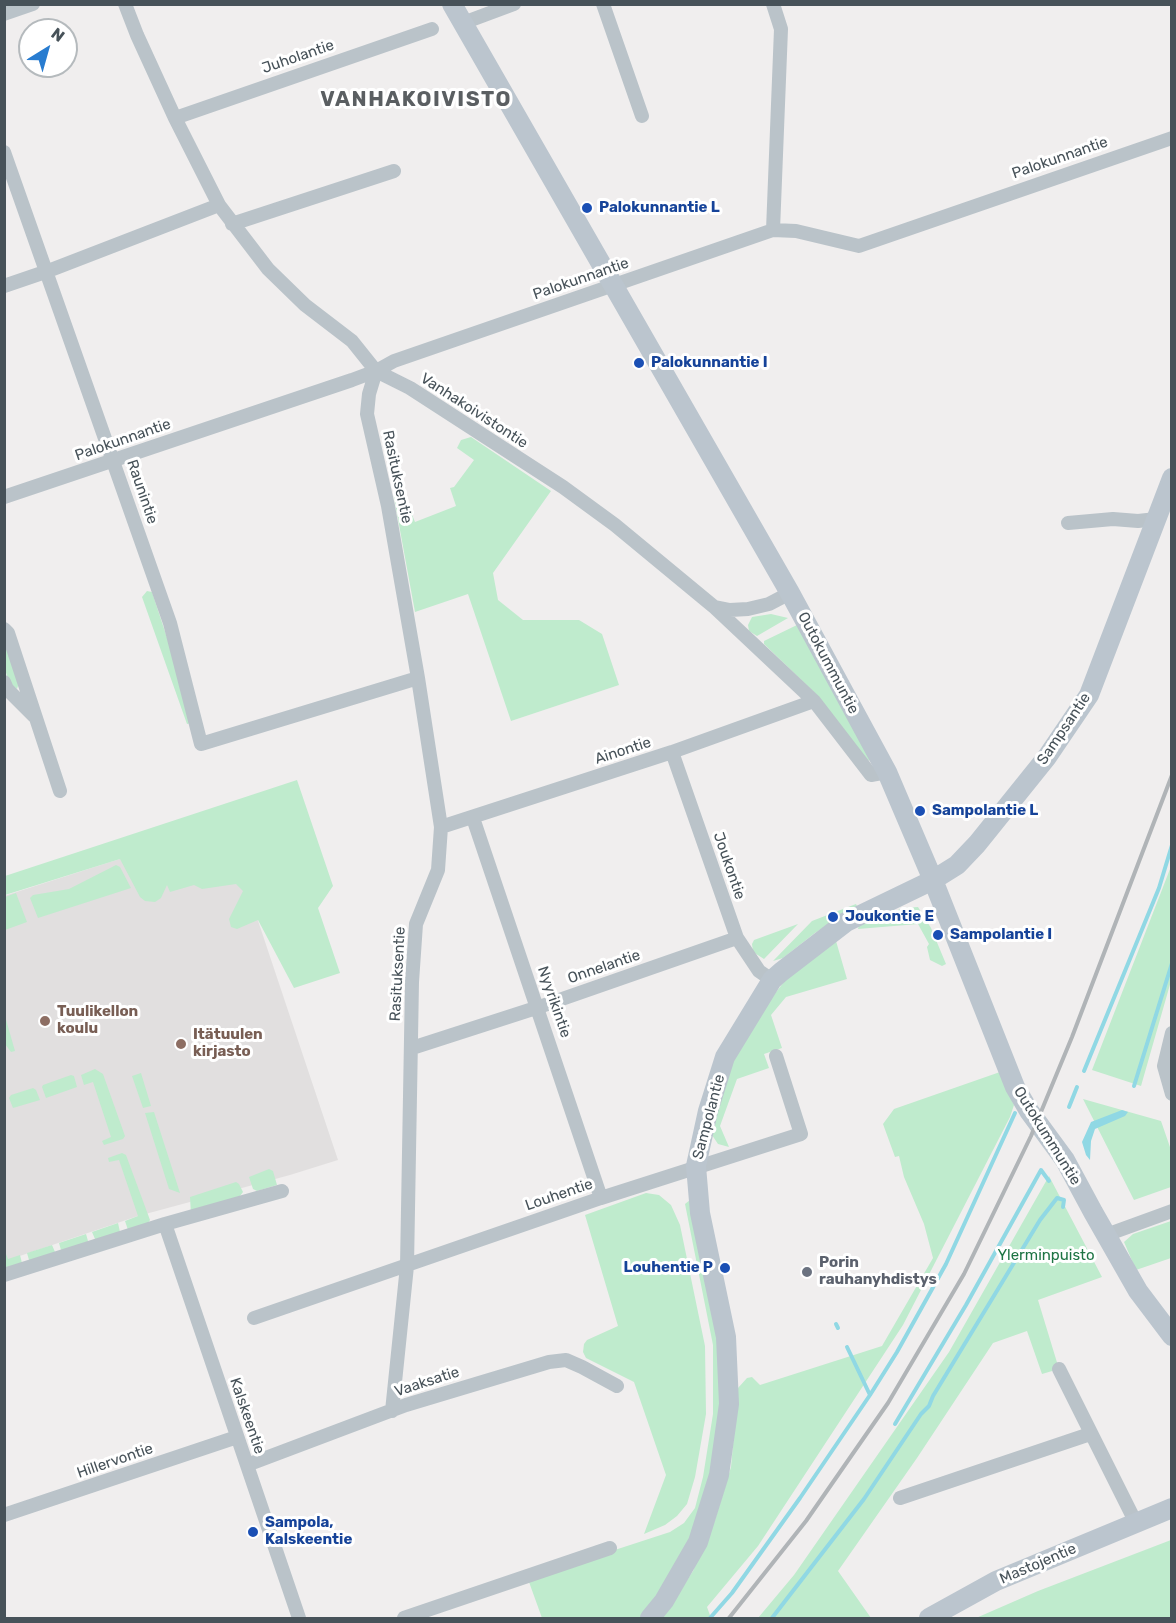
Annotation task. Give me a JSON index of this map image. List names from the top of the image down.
{
  "streets": {
    "main road": [
      "Outokummuntie",
      "Sampsantie",
      "Sampolantie",
      "Mastojentie"
    ],
    "street": [
      "Juholantie",
      "Palokunnantie",
      "Vanhakoivistontie",
      "Rasituksentie",
      "Raunintie",
      "Ainontie",
      "Joukontie",
      "Onnelantie",
      "Nyyrikintie",
      "Louhentie",
      "Vaaksatie",
      "Kalskeentie",
      "Hillervontie"
    ]
  },
  "crossings": [
    ["Juholantie", "Vanhakoivistontie"],
    ["Palokunnantie", "Vanhakoivistontie"],
    ["Palokunnantie", "Rasituksentie"],
    ["Palokunnantie", "Raunintie"],
    ["Palokunnantie", "Outokummuntie"],
    ["Vanhakoivistontie", "Rasituksentie"],
    ["Vanhakoivistontie", "Outokummuntie"],
    ["Vanhakoivistontie", "Ainontie"],
    ["Rasituksentie", "Raunintie"],
    ["Rasituksentie", "Ainontie"],
    ["Rasituksentie", "Onnelantie"],
    ["Rasituksentie", "Louhentie"],
    ["Rasituksentie", "Vaaksatie"],
    ["Outokummuntie", "Sampsantie"],
    ["Outokummuntie", "Sampolantie"],
    ["Sampsantie", "Sampolantie"],
    ["Ainontie", "Joukontie"],
    ["Ainontie", "Nyyrikintie"],
    ["Joukontie", "Onnelantie"],
    ["Joukontie", "Sampolantie"],
    ["Onnelantie", "Nyyrikintie"],
    ["Nyyrikintie", "Louhentie"],
    ["Sampolantie", "Louhentie"],
    ["Vaaksatie", "Kalskeentie"],
    ["Kalskeentie", "Hillervontie"]
  ],
  "districts": ["VANHAKOIVISTO"],
  "parks": ["Ylerminpuisto"],
  "places": [
    "Palokunnantie L",
    "Palokunnantie I",
    "Sampolantie L",
    "Joukontie E",
    "Sampolantie I",
    "Tuulikellon koulu",
    "Itätuulen kirjasto",
    "Louhentie P",
    "Porin rauhanyhdistys",
    "Sampola, Kalskeentie"
  ],
  "north": "top right"
}
